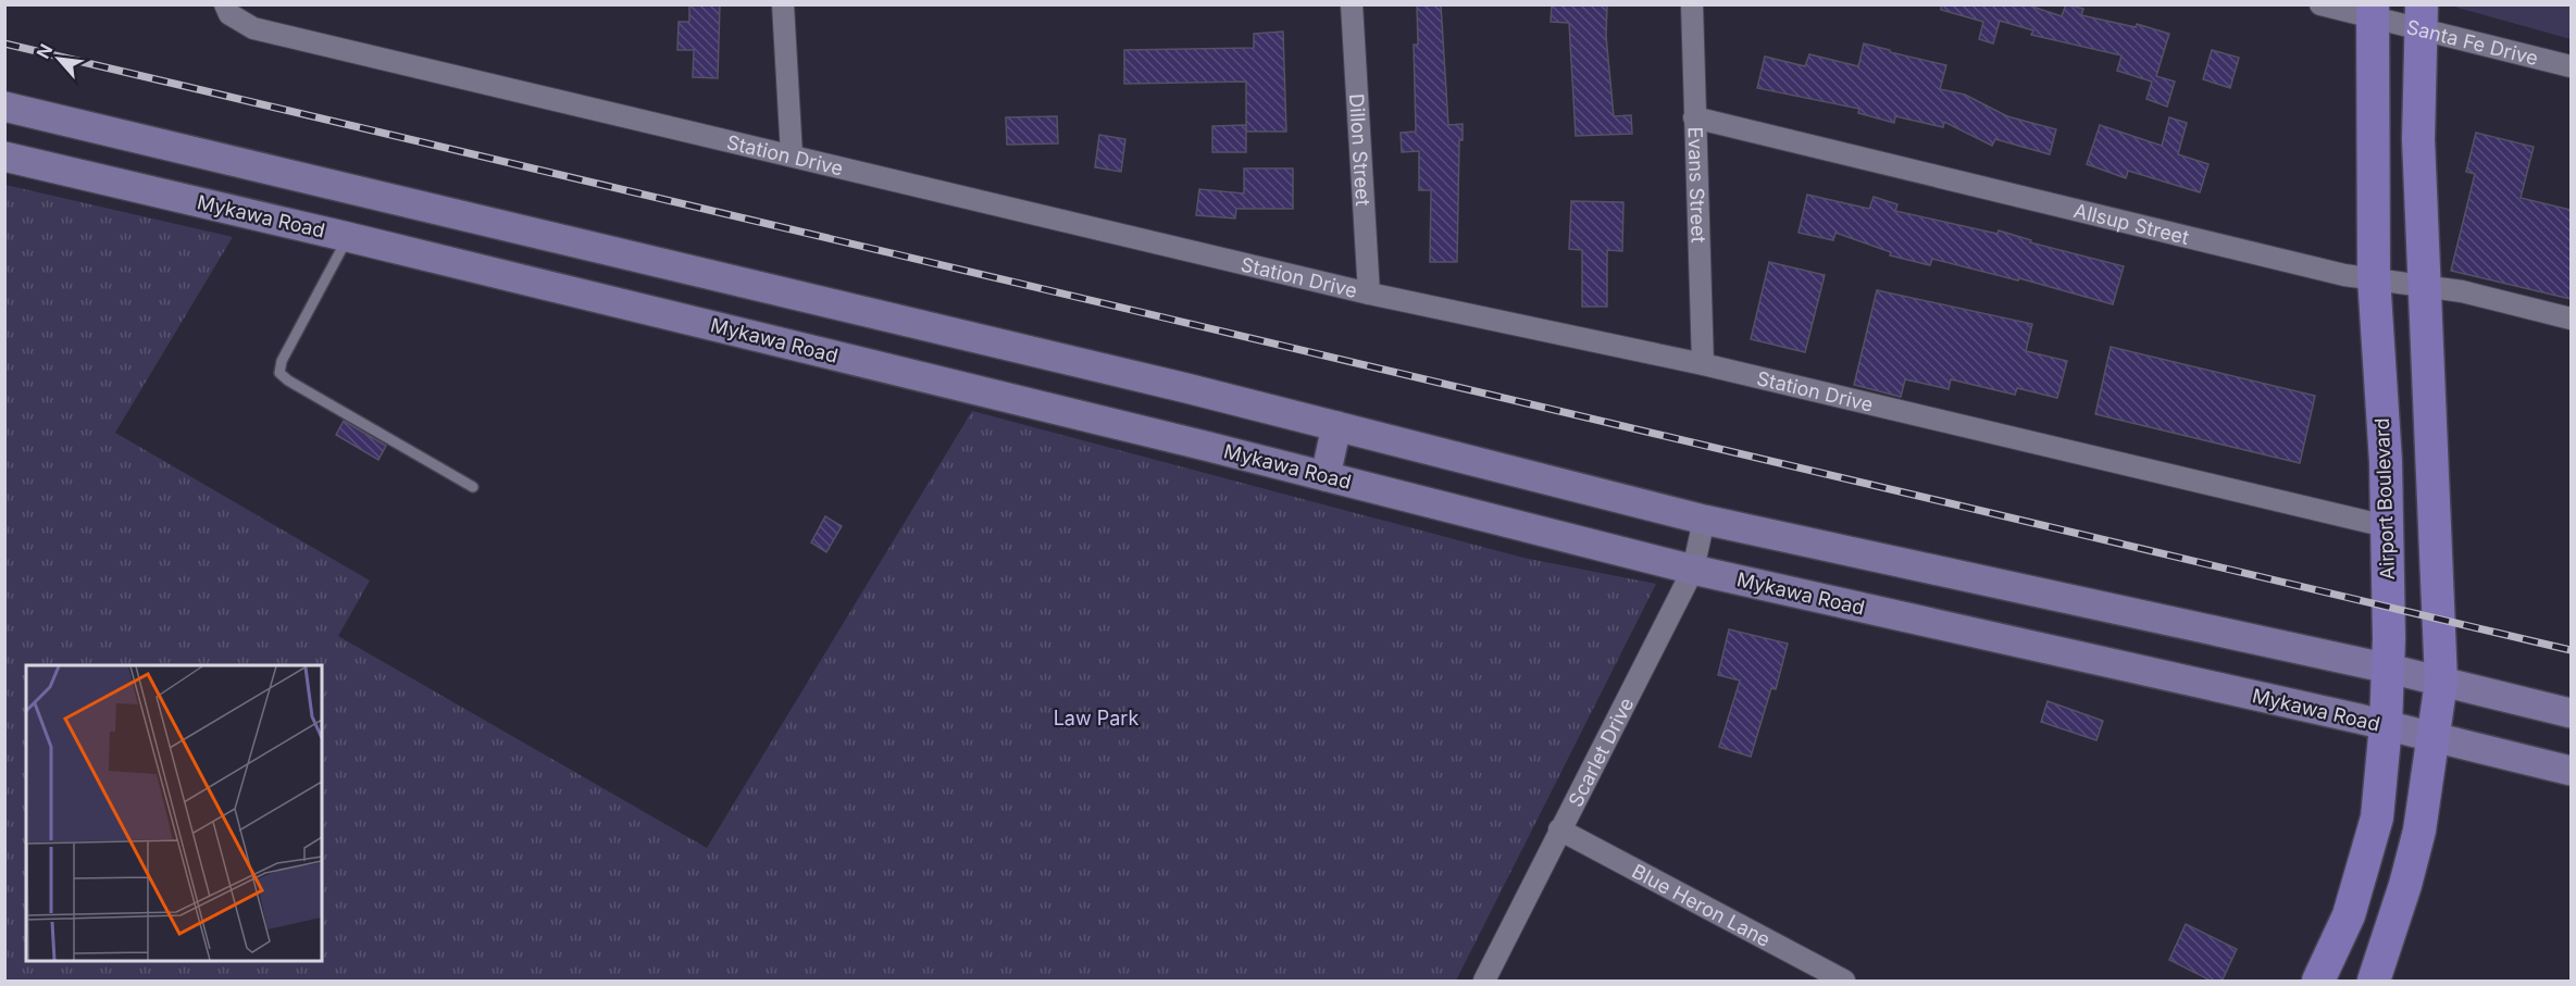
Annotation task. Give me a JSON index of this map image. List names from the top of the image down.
{
  "streets": {
    "main road": ["Mykawa Road", "Airport Boulevard"],
    "street": [
      "Santa Fe Drive",
      "Dillon Street",
      "Station Drive",
      "Evans Street",
      "Allsup Street",
      "Scarlet Drive",
      "Blue Heron Lane"
    ]
  },
  "crossings": [
    ["Santa Fe Drive", "Airport Boulevard"],
    ["Dillon Street", "Station Drive"],
    ["Station Drive", "Evans Street"],
    ["Station Drive", "Airport Boulevard"],
    ["Evans Street", "Allsup Street"],
    ["Mykawa Road", "Airport Boulevard"],
    ["Mykawa Road", "Scarlet Drive"],
    ["Allsup Street", "Airport Boulevard"],
    ["Scarlet Drive", "Blue Heron Lane"]
  ],
  "parks": ["Law Park"],
  "north": "top left"
}
